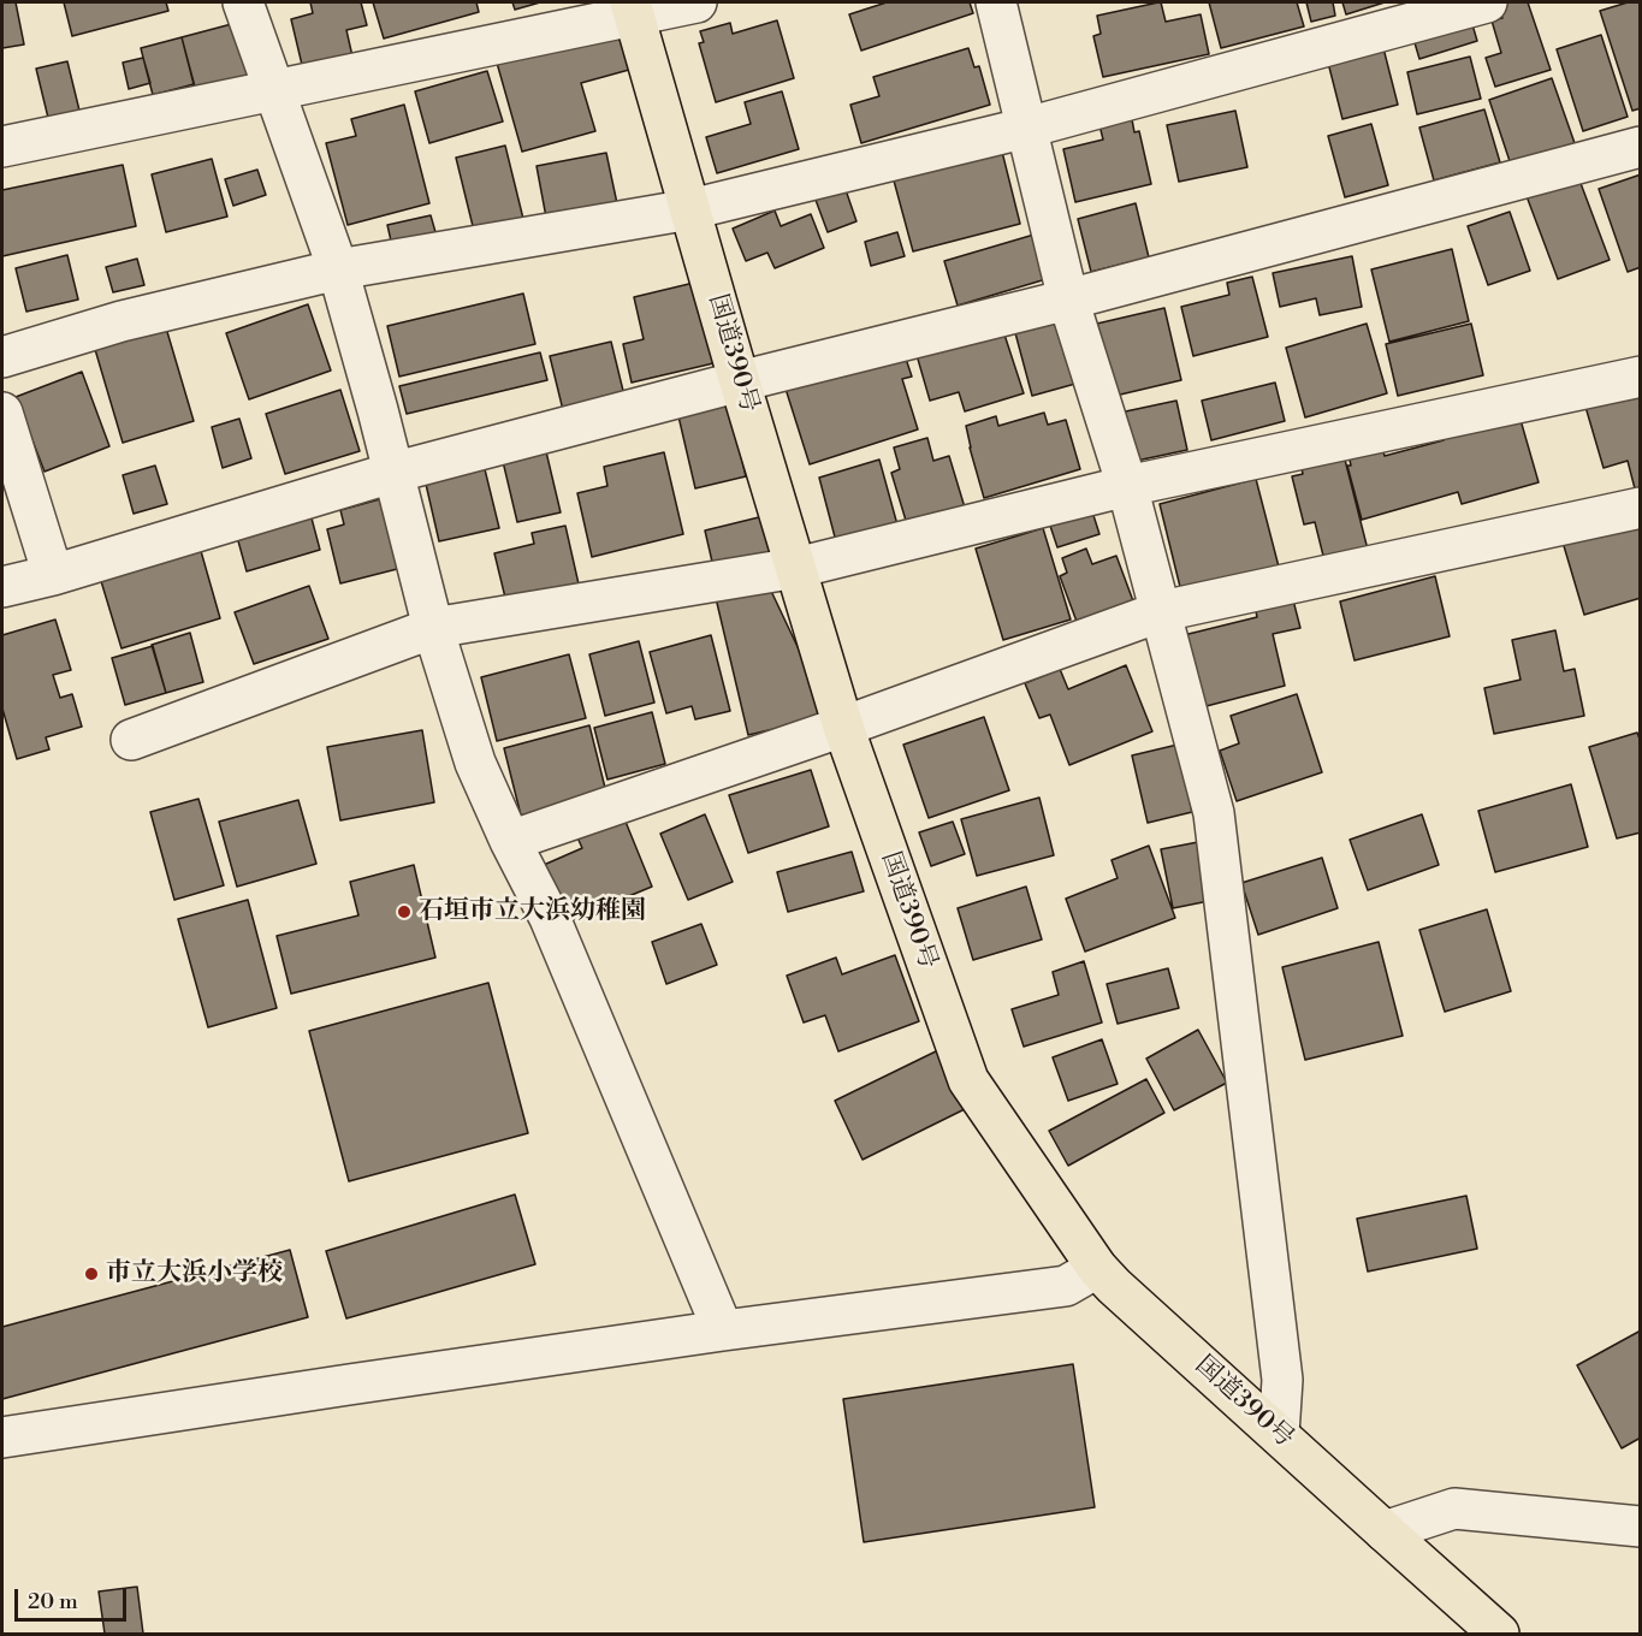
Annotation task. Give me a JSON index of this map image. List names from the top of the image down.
{
  "streets": {
    "highway": ["国道390号"]
  },
  "places": ["石垣市立大浜幼稚園", "市立大浜小学校"],
  "scale_bar": "20 m"
}
